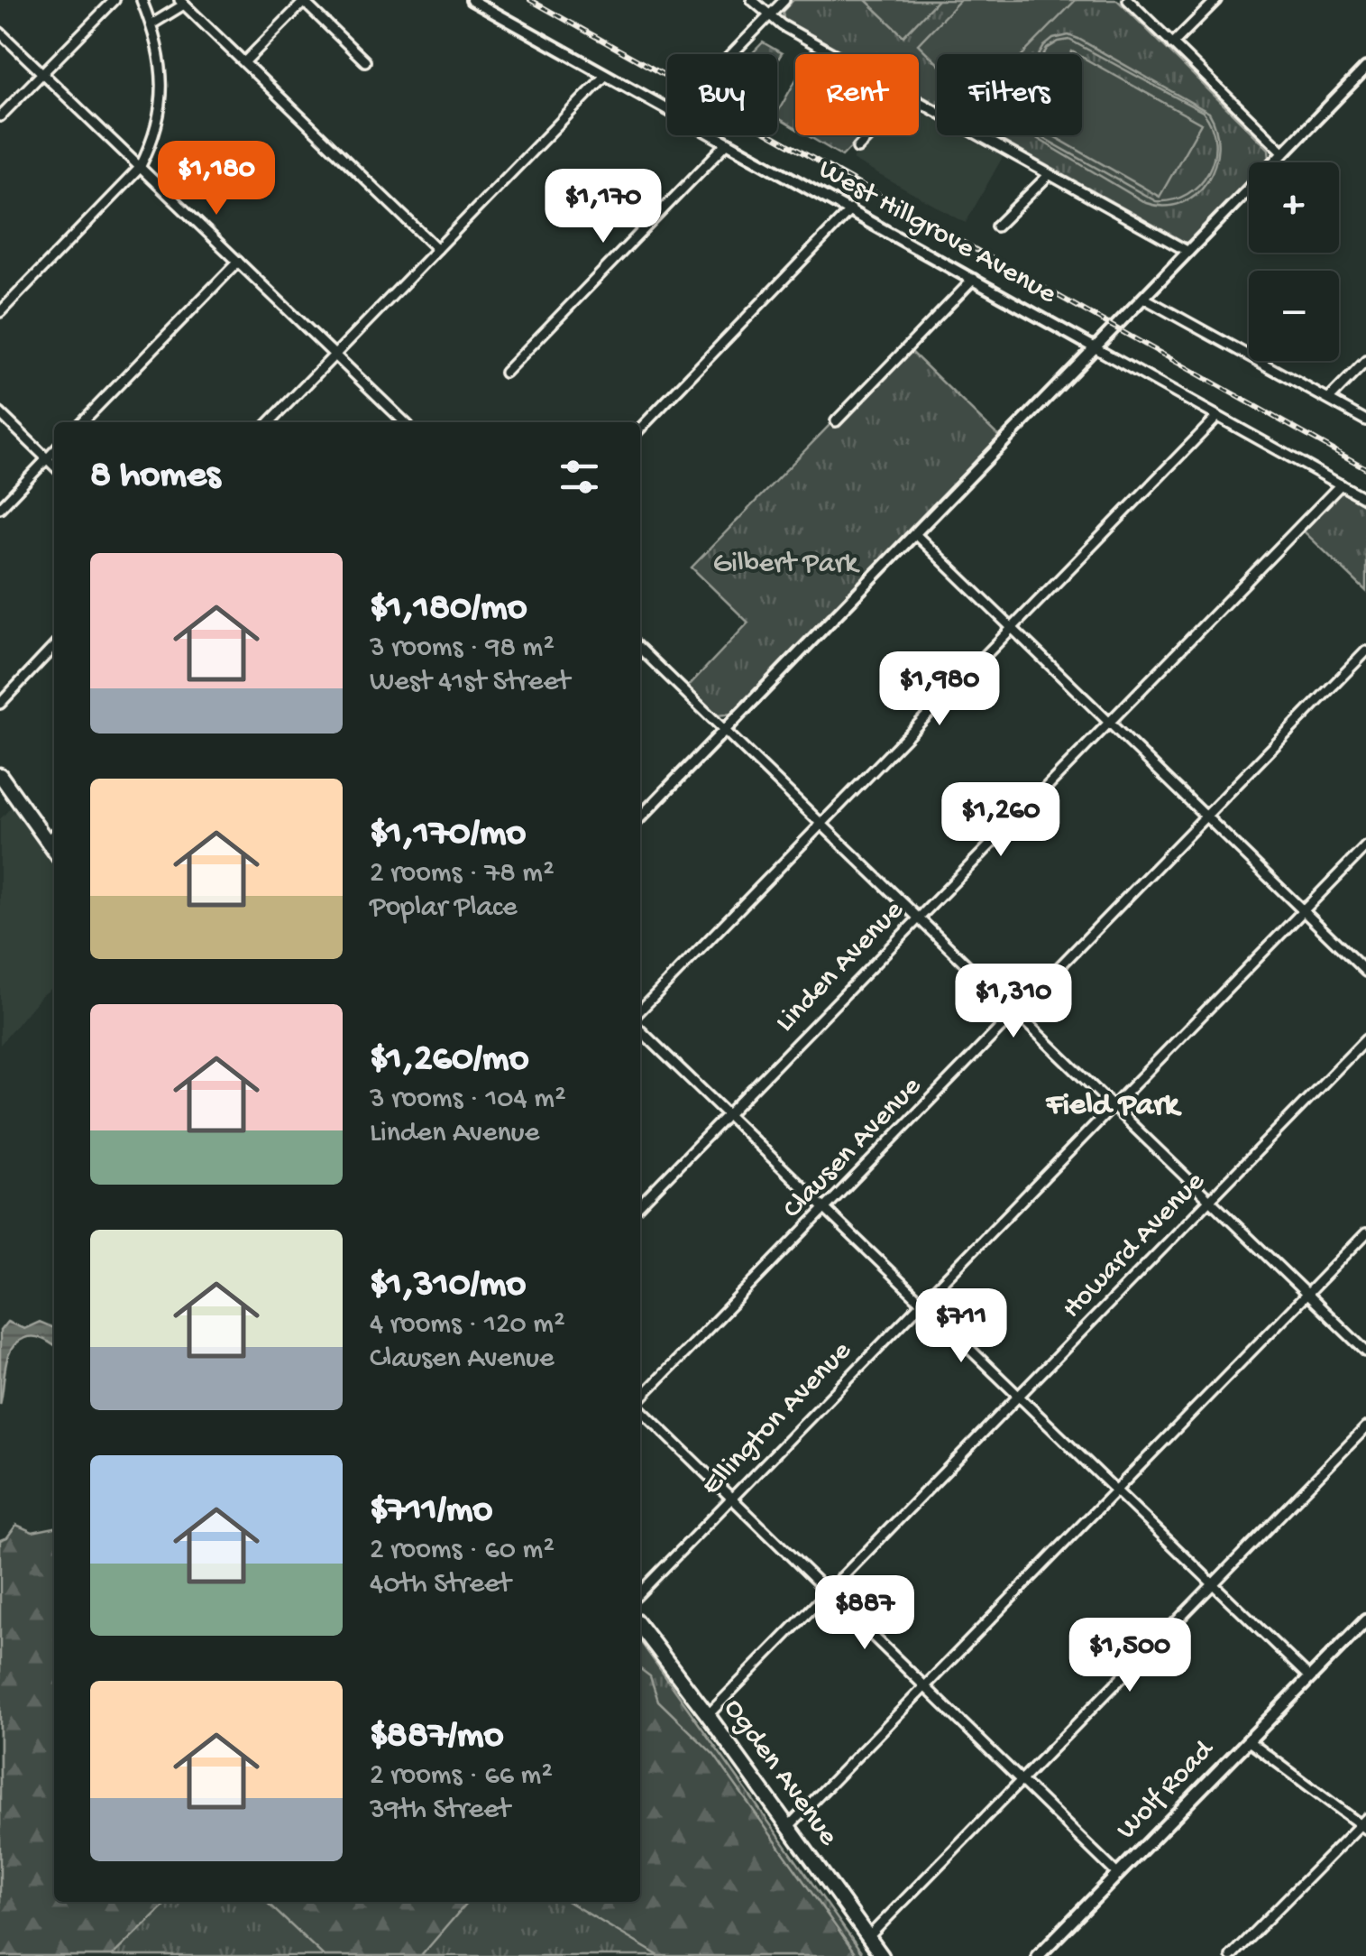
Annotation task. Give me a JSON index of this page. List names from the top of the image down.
{
  "streets": {
    "main road": ["Ogden Avenue", "Wolf Road"],
    "street": [
      "West Hillgrove Avenue",
      "Linden Avenue",
      "Clausen Avenue",
      "Howard Avenue",
      "Ellington Avenue"
    ]
  },
  "crossings": [
    ["Howard Avenue", "Ogden Avenue"]
  ],
  "districts": ["Field Park"],
  "parks": ["Gilbert Park"],
  "page": {
    "chip": ["Buy", "Rent", "Filters"],
    "price": [
      "$1,180",
      "$1,170",
      "$1,980",
      "$1,260",
      "$1,310",
      "$711",
      "$887",
      "$1,500"
    ],
    "map_buttons": ["+", "−"],
    "heading": "8 homes",
    "list": [
      {
        "name": "$1,180/mo",
        "note": "3 rooms · 98 m² · West 41st Street"
      },
      {
        "name": "$1,170/mo",
        "note": "2 rooms · 78 m² · Poplar Place"
      },
      {
        "name": "$1,260/mo",
        "note": "3 rooms · 104 m² · Linden Avenue"
      },
      {
        "name": "$1,310/mo",
        "note": "4 rooms · 120 m² · Clausen Avenue"
      },
      {
        "name": "$711/mo",
        "note": "2 rooms · 60 m² · 40th Street"
      },
      {
        "name": "$887/mo",
        "note": "2 rooms · 66 m² · 39th Street"
      }
    ]
  }
}
